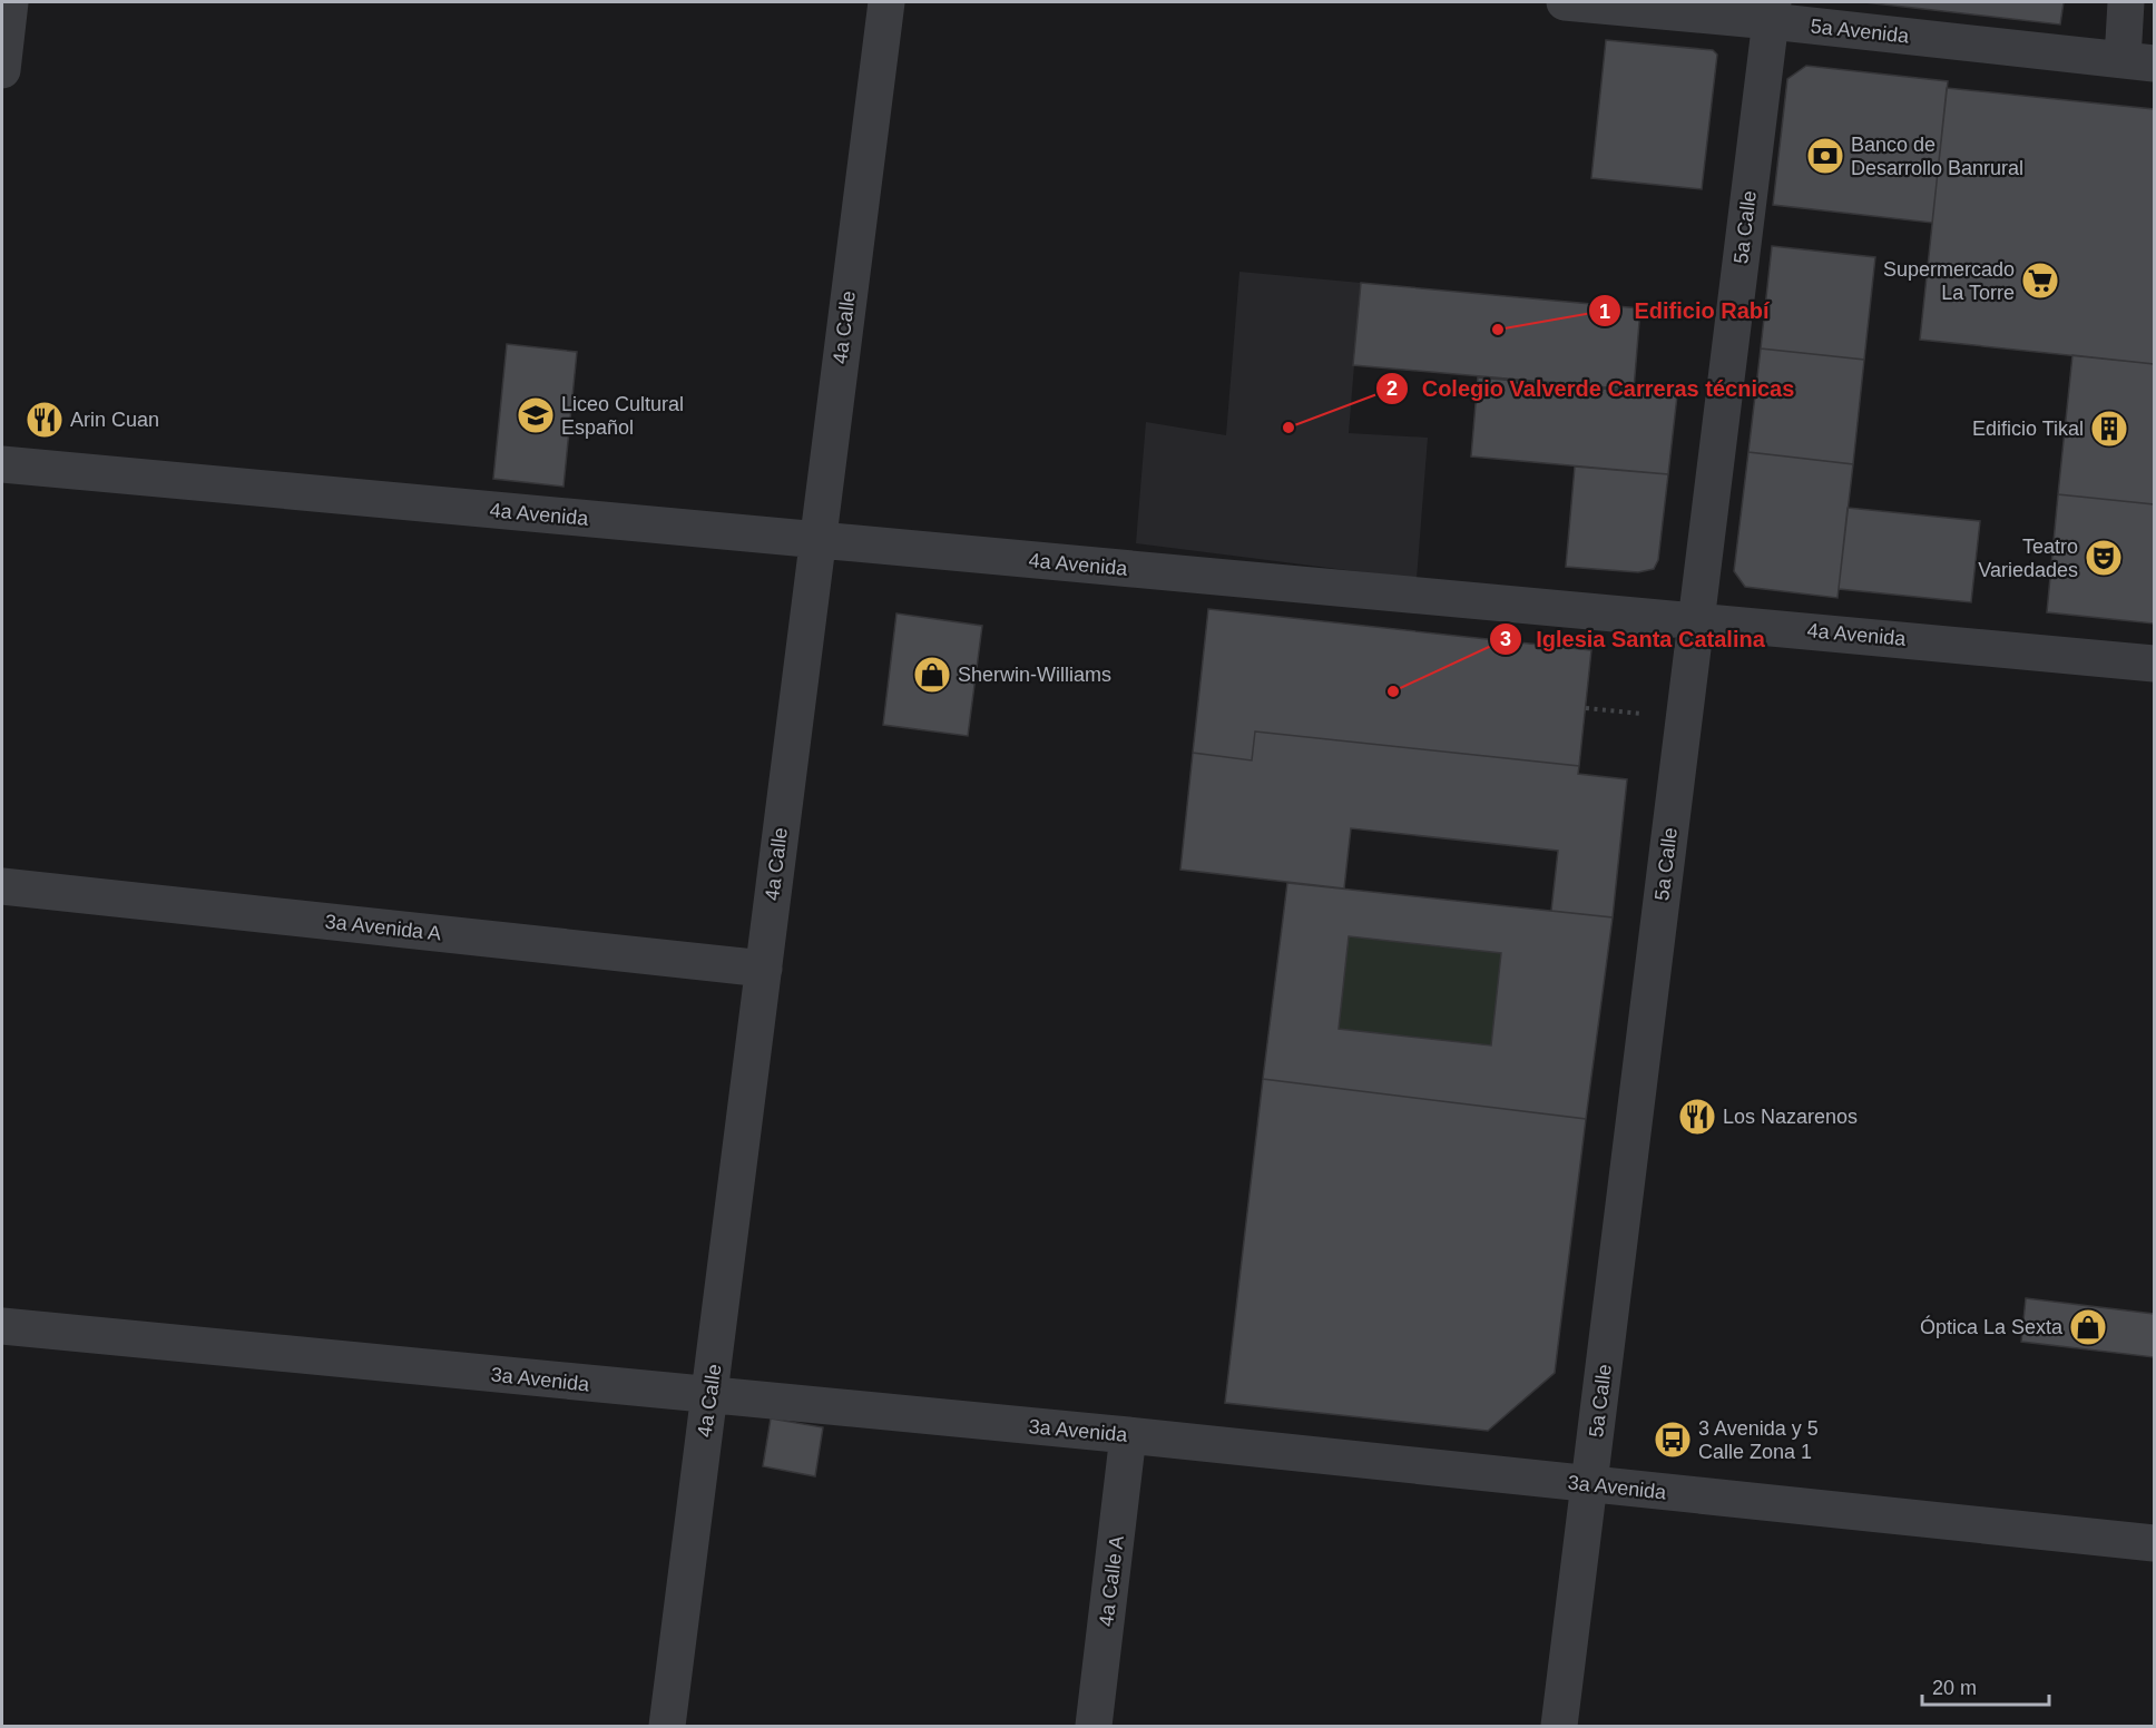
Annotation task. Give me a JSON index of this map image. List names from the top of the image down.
{
  "streets": {
    "street": [
      "5a Avenida",
      "5a Calle",
      "4a Calle",
      "4a Avenida",
      "3a Avenida A",
      "3a Avenida",
      "4a Calle A"
    ]
  },
  "crossings": [
    ["5a Avenida", "5a Calle"],
    ["5a Calle", "4a Avenida"],
    ["5a Calle", "3a Avenida"],
    ["4a Calle", "4a Avenida"],
    ["4a Calle", "3a Avenida A"],
    ["4a Calle", "3a Avenida"],
    ["3a Avenida", "4a Calle A"]
  ],
  "places": {
    "bank": ["Banco de Desarrollo Banrural"],
    "supermarket": ["Supermercado La Torre"],
    "other": ["Edificio Rabí", "Colegio Valverde Carreras técnicas", "Iglesia Santa Catalina"],
    "school or university": ["Liceo Cultural Español"],
    "restaurant": ["Arin Cuan", "Los Nazarenos"],
    "building": ["Edificio Tikal"],
    "theatre": ["Teatro Variedades"],
    "shop": ["Sherwin-Williams", "Óptica La Sexta"],
    "bus stop": ["3 Avenida y 5 Calle Zona 1"]
  },
  "scale_bar": "20 m"
}
